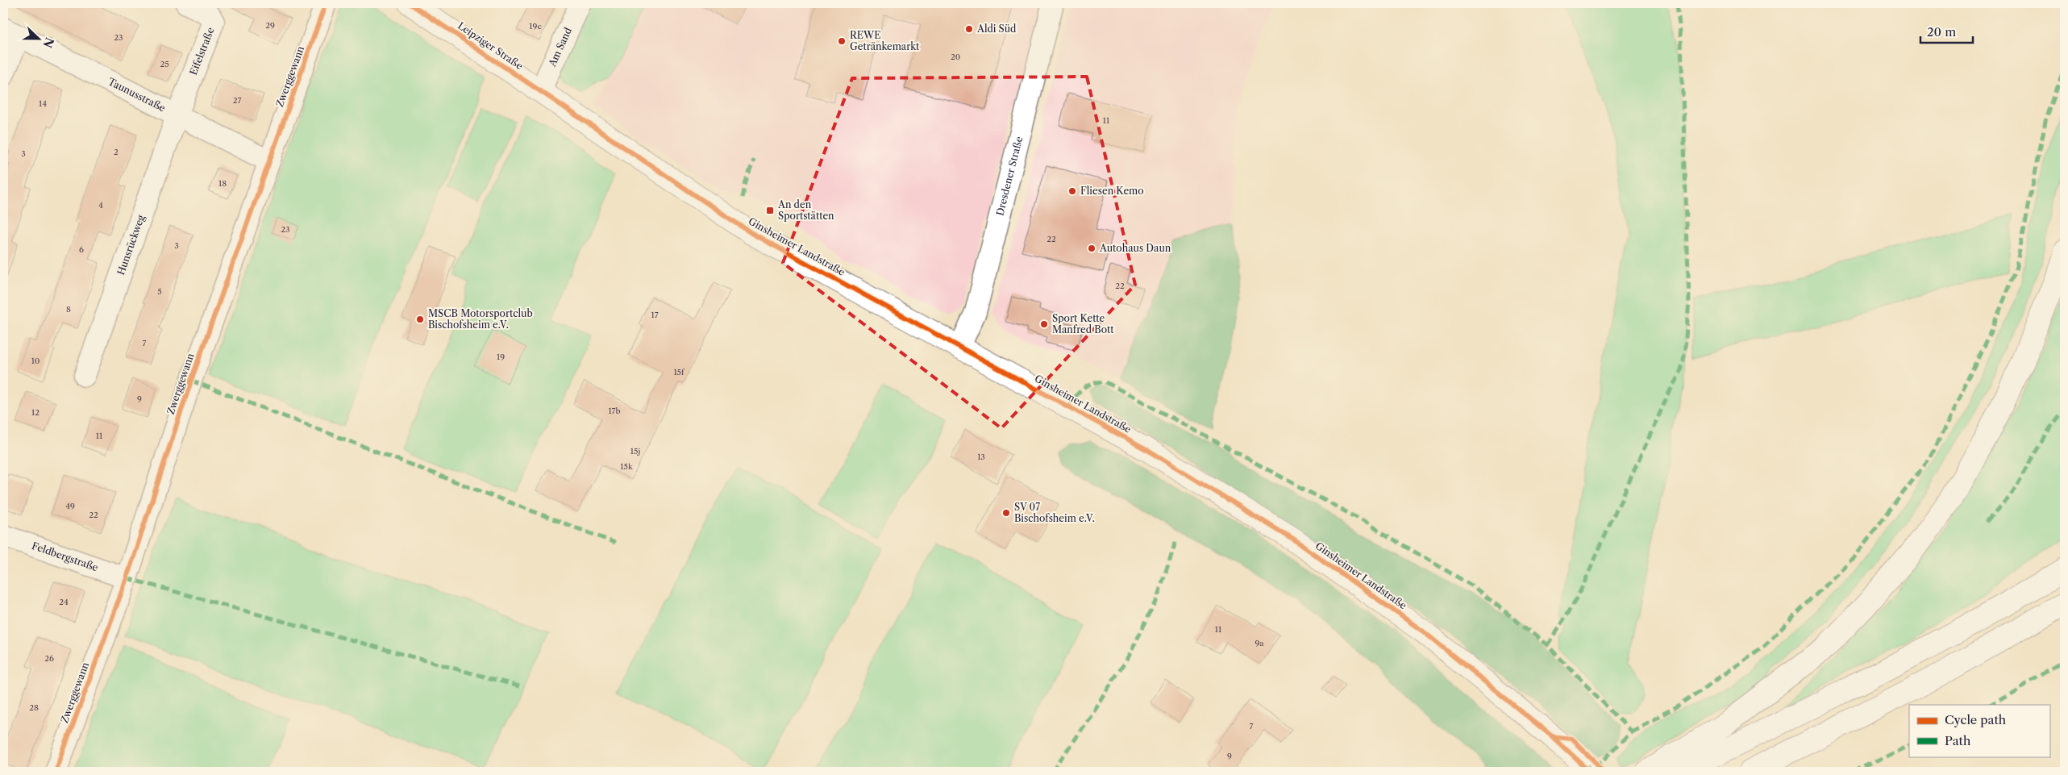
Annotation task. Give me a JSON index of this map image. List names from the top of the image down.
{
  "streets": {
    "main road": ["Leipziger Straße", "Ginsheimer Landstraße"],
    "street": [
      "Am Sand",
      "Eifelstraße",
      "Zwerggewann",
      "Taunusstraße",
      "Dresdener Straße",
      "Hunsrückweg",
      "Feldbergstraße"
    ]
  },
  "crossings": [
    ["Leipziger Straße", "Am Sand"],
    ["Leipziger Straße", "Ginsheimer Landstraße"],
    ["Am Sand", "Ginsheimer Landstraße"],
    ["Eifelstraße", "Taunusstraße"],
    ["Eifelstraße", "Hunsrückweg"],
    ["Zwerggewann", "Taunusstraße"],
    ["Zwerggewann", "Feldbergstraße"],
    ["Taunusstraße", "Hunsrückweg"],
    ["Dresdener Straße", "Ginsheimer Landstraße"]
  ],
  "places": {
    "other": [
      "Aldi Süd",
      "REWE Getränkemarkt",
      "Fliesen Kemo",
      "Autohaus Daun",
      "MSCB Motorsportclub Bischofsheim e.V.",
      "Sport Kette Manfred Bott",
      "SV 07 Bischofsheim e.V."
    ],
    "transit": ["An den Sportstätten"]
  },
  "house_numbers": [
    "29",
    "19c",
    "23",
    "20",
    "25",
    "27",
    "14",
    "11",
    "2",
    "3",
    "18",
    "4",
    "23",
    "22",
    "3",
    "6",
    "22",
    "5",
    "8",
    "17",
    "7",
    "19",
    "10",
    "15f",
    "9",
    "17b",
    "12",
    "11",
    "15j",
    "13",
    "15k",
    "49",
    "22",
    "24",
    "11",
    "9a",
    "26",
    "28",
    "7",
    "9"
  ],
  "legend": ["Cycle path", "Path"],
  "scale_bar": "20 m",
  "north": "right"
}
